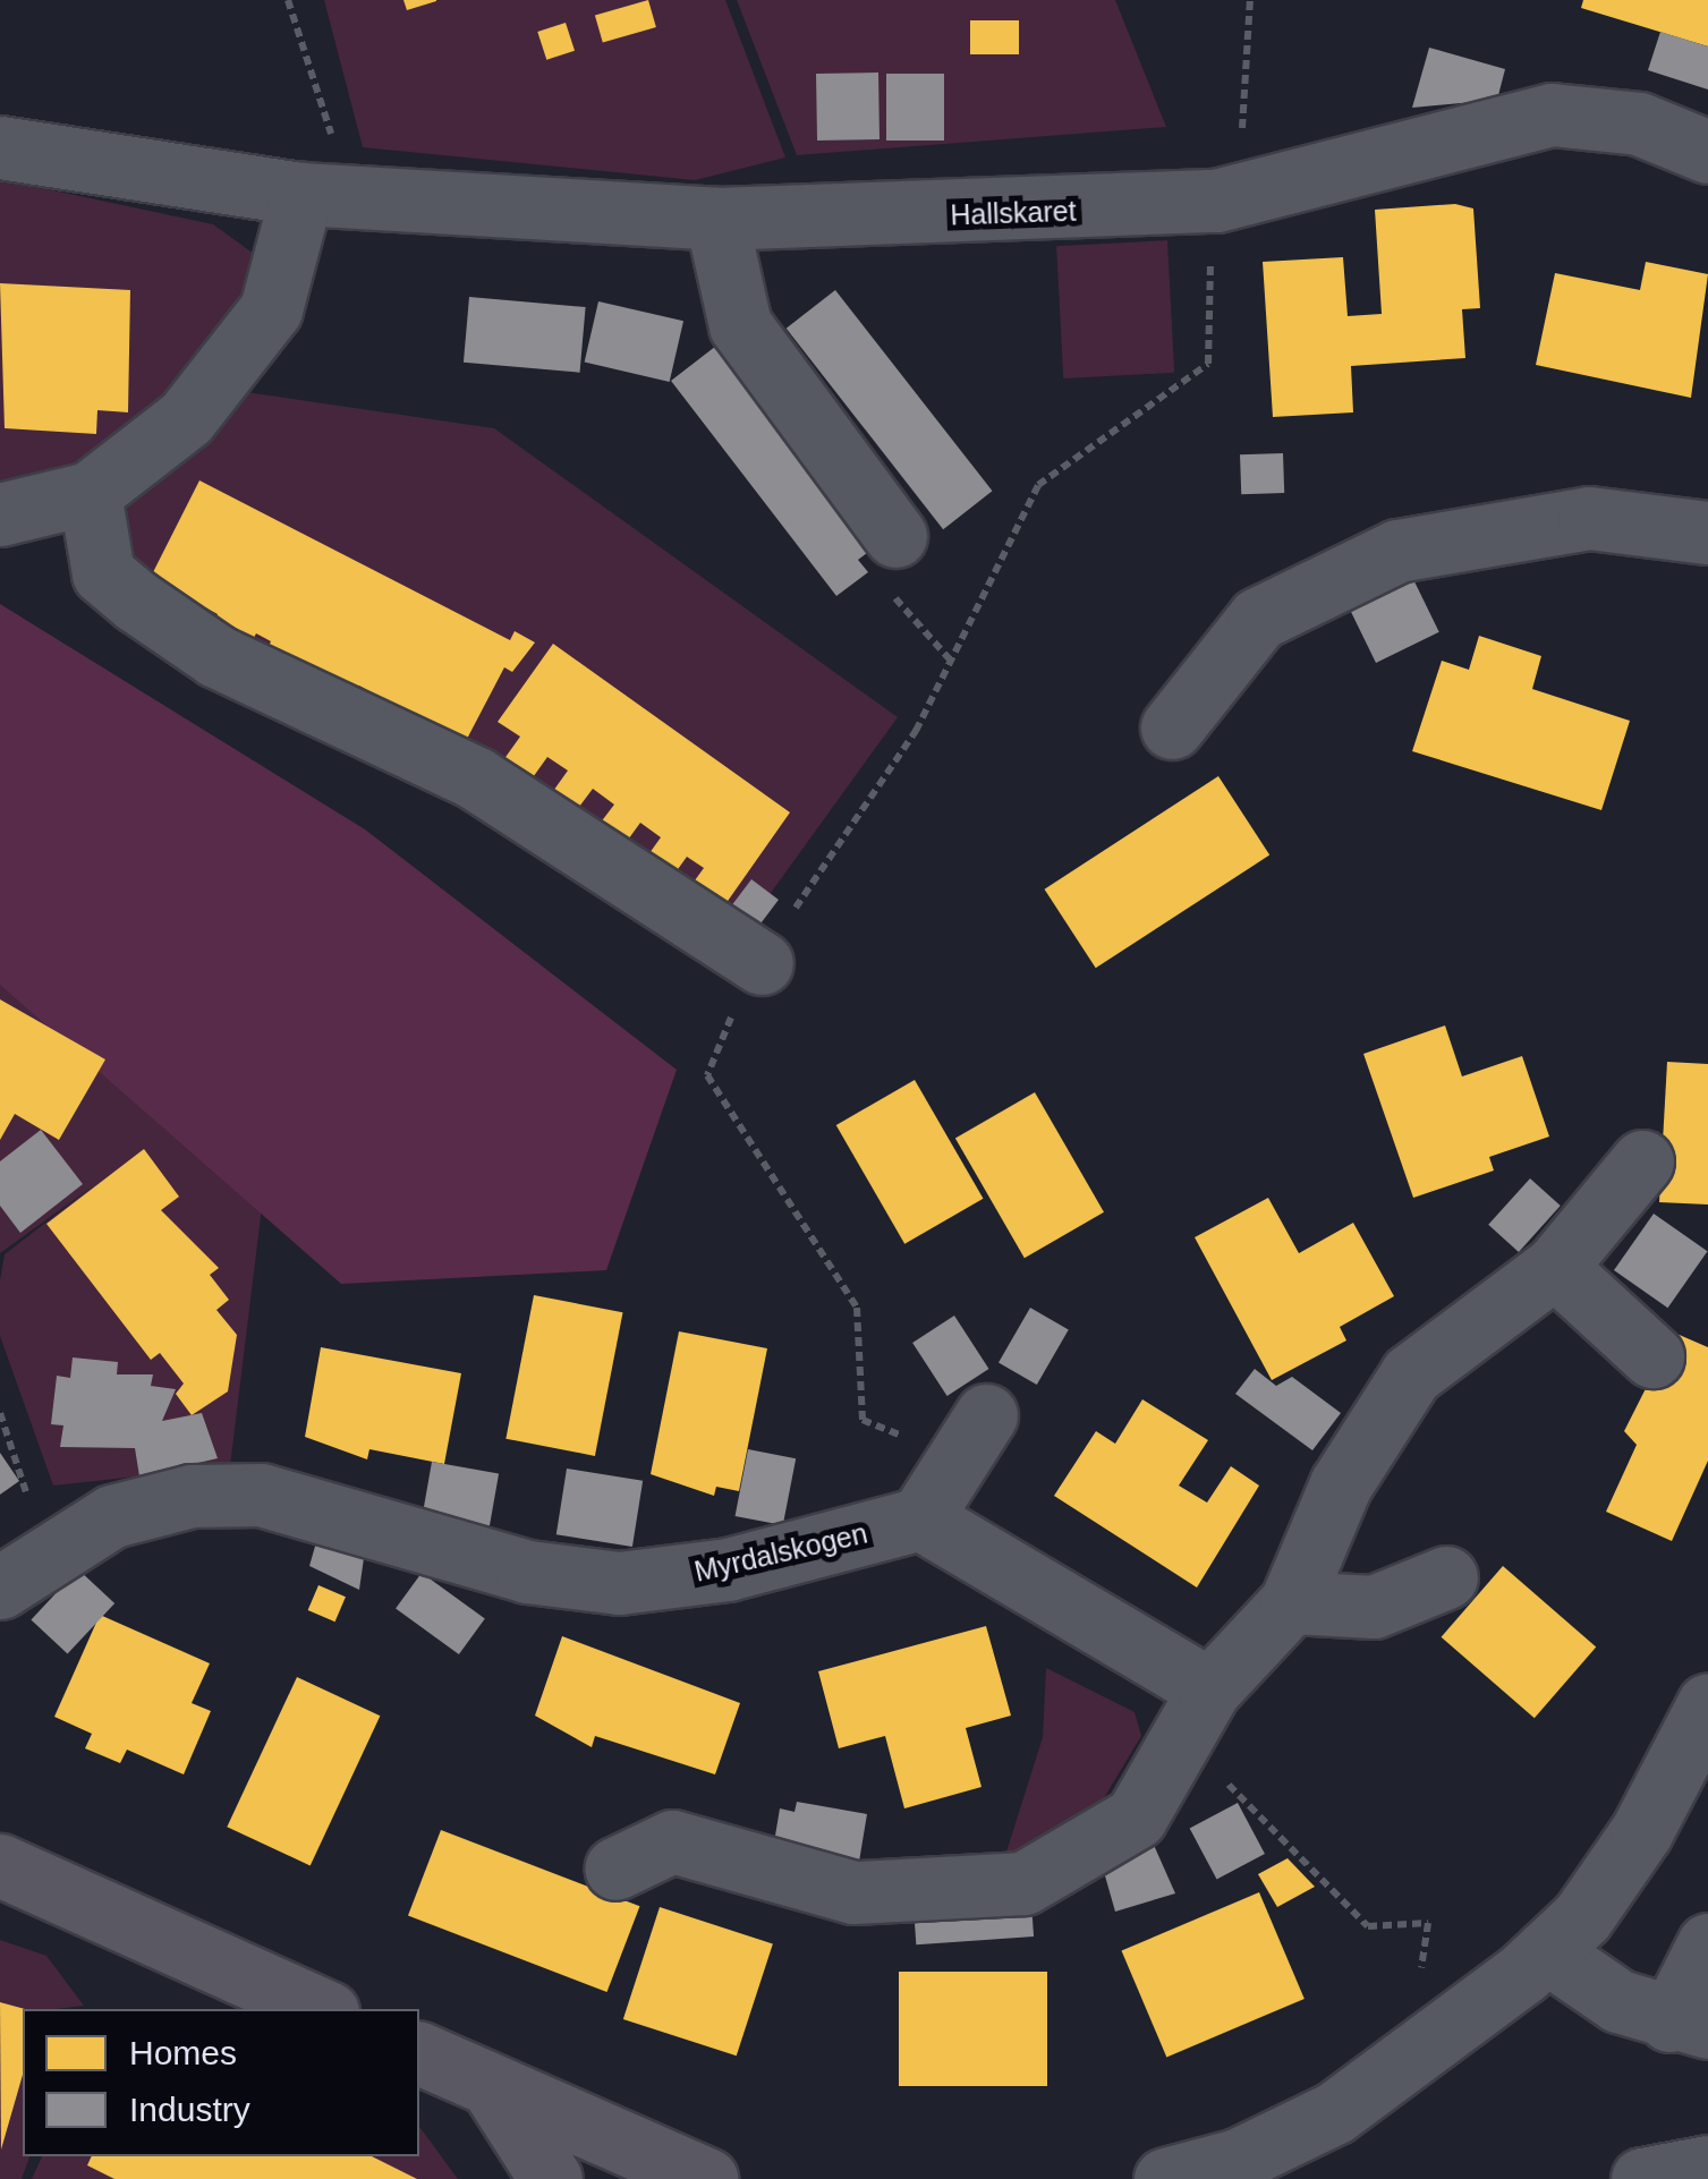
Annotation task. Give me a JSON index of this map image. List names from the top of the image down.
{
  "streets": {
    "street": ["Hallskaret", "Myrdalskogen"]
  },
  "legend": ["Homes", "Industry"]
}
